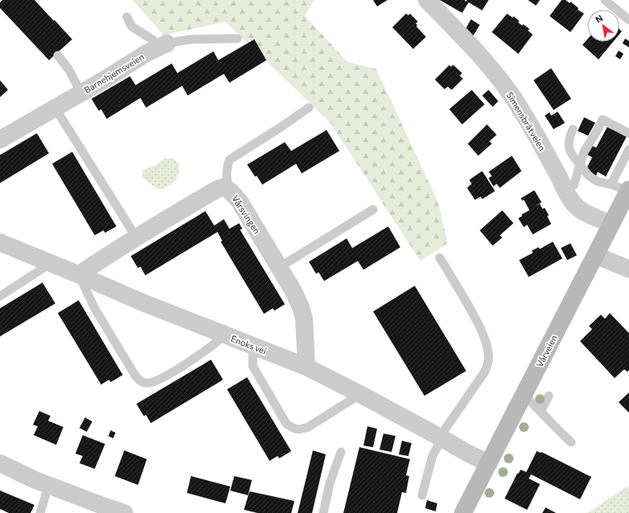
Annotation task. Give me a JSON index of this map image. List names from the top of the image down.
{
  "streets": {
    "street": [
      "Barnehjemsveien",
      "Simensbråtveien",
      "Vårsvingen",
      "Enoks vei",
      "Vårveien"
    ]
  },
  "crossings": [
    ["Simensbråtveien", "Vårveien"],
    ["Vårsvingen", "Enoks vei"],
    ["Enoks vei", "Vårveien"]
  ],
  "north": "top left"
}
